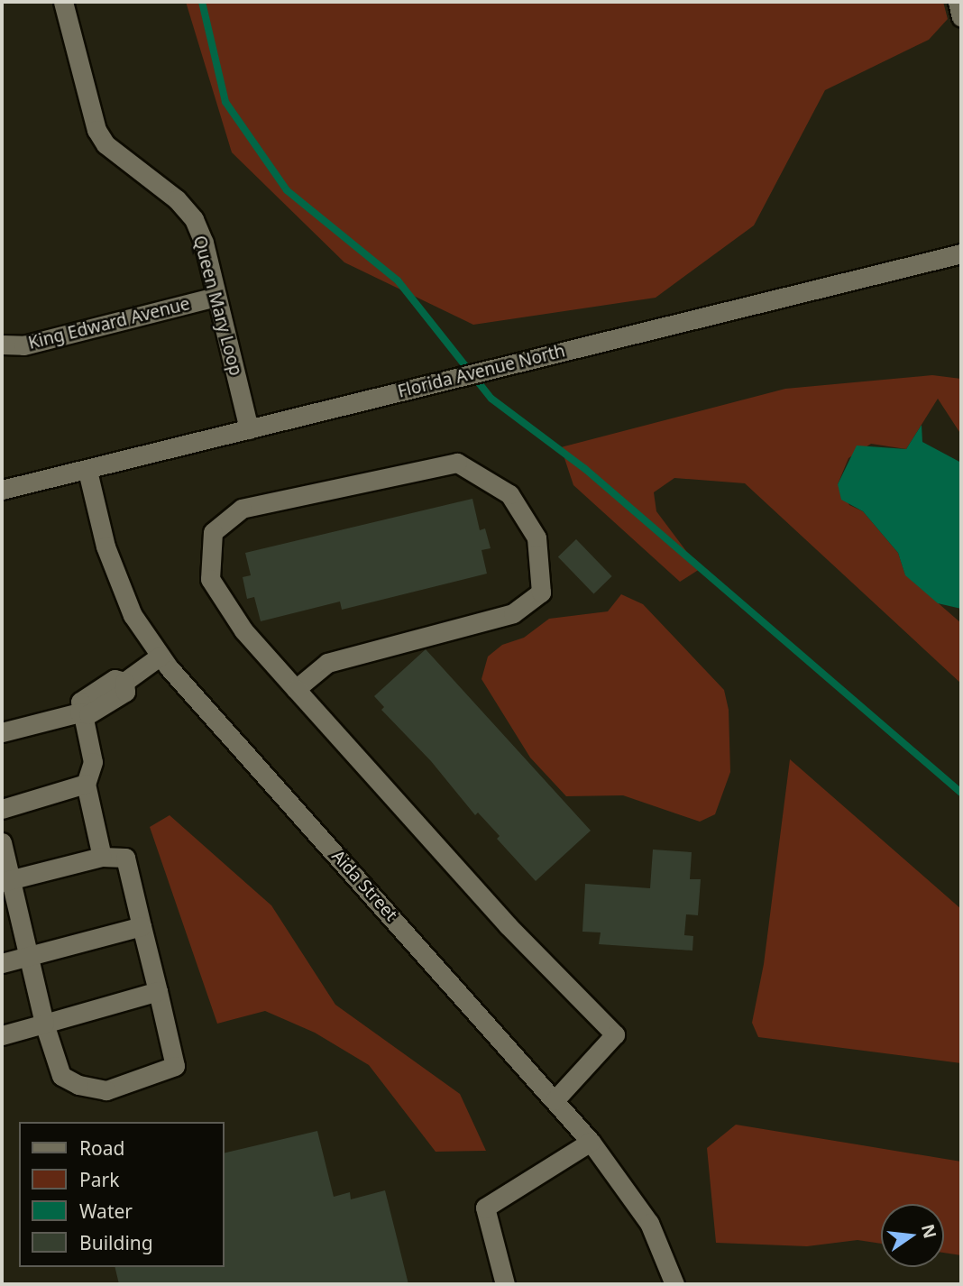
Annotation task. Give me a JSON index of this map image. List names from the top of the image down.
{
  "streets": {
    "street": [
      "Queen Mary Loop",
      "King Edward Avenue",
      "Florida Avenue North",
      "Aida Street"
    ]
  },
  "crossings": [
    ["Queen Mary Loop", "King Edward Avenue"],
    ["Queen Mary Loop", "Florida Avenue North"],
    ["Florida Avenue North", "Aida Street"]
  ],
  "legend": [
    "Road",
    "Park",
    "Water",
    "Building"
  ],
  "north": "right"
}
